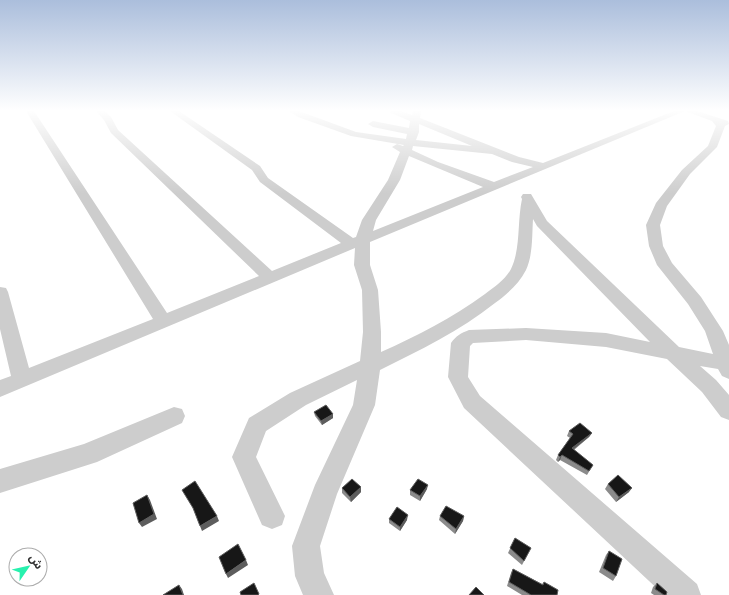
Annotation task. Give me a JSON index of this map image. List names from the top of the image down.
{
  "north": "top right"
}
